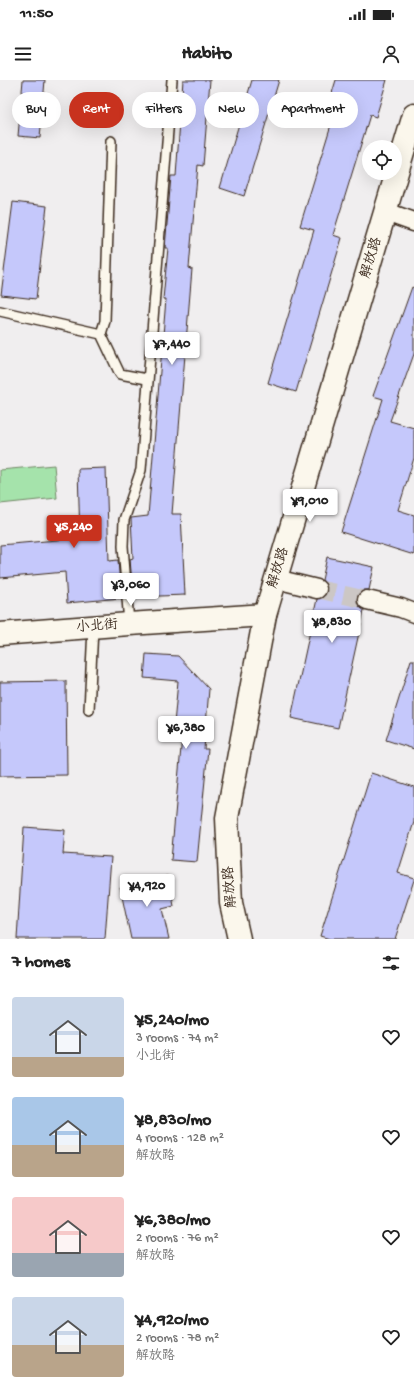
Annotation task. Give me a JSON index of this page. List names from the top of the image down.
{
  "streets": {
    "main road": ["解放路", "小北街"]
  },
  "crossings": [
    ["解放路", "小北街"]
  ],
  "page": {
    "status": "11:50",
    "header": "Habito",
    "chip": [
      "Buy",
      "Rent",
      "Filters",
      "New",
      "Apartment"
    ],
    "price": [
      "¥7,440",
      "¥9,010",
      "¥5,240",
      "¥3,060",
      "¥8,830",
      "¥6,380",
      "¥4,920"
    ],
    "heading": "7 homes",
    "list": [
      {
        "name": "¥5,240/mo",
        "note": "3 rooms · 74 m² · 小北街"
      },
      {
        "name": "¥8,830/mo",
        "note": "4 rooms · 128 m² · 解放路"
      },
      {
        "name": "¥6,380/mo",
        "note": "2 rooms · 76 m² · 解放路"
      },
      {
        "name": "¥4,920/mo",
        "note": "2 rooms · 78 m² · 解放路"
      }
    ]
  }
}
